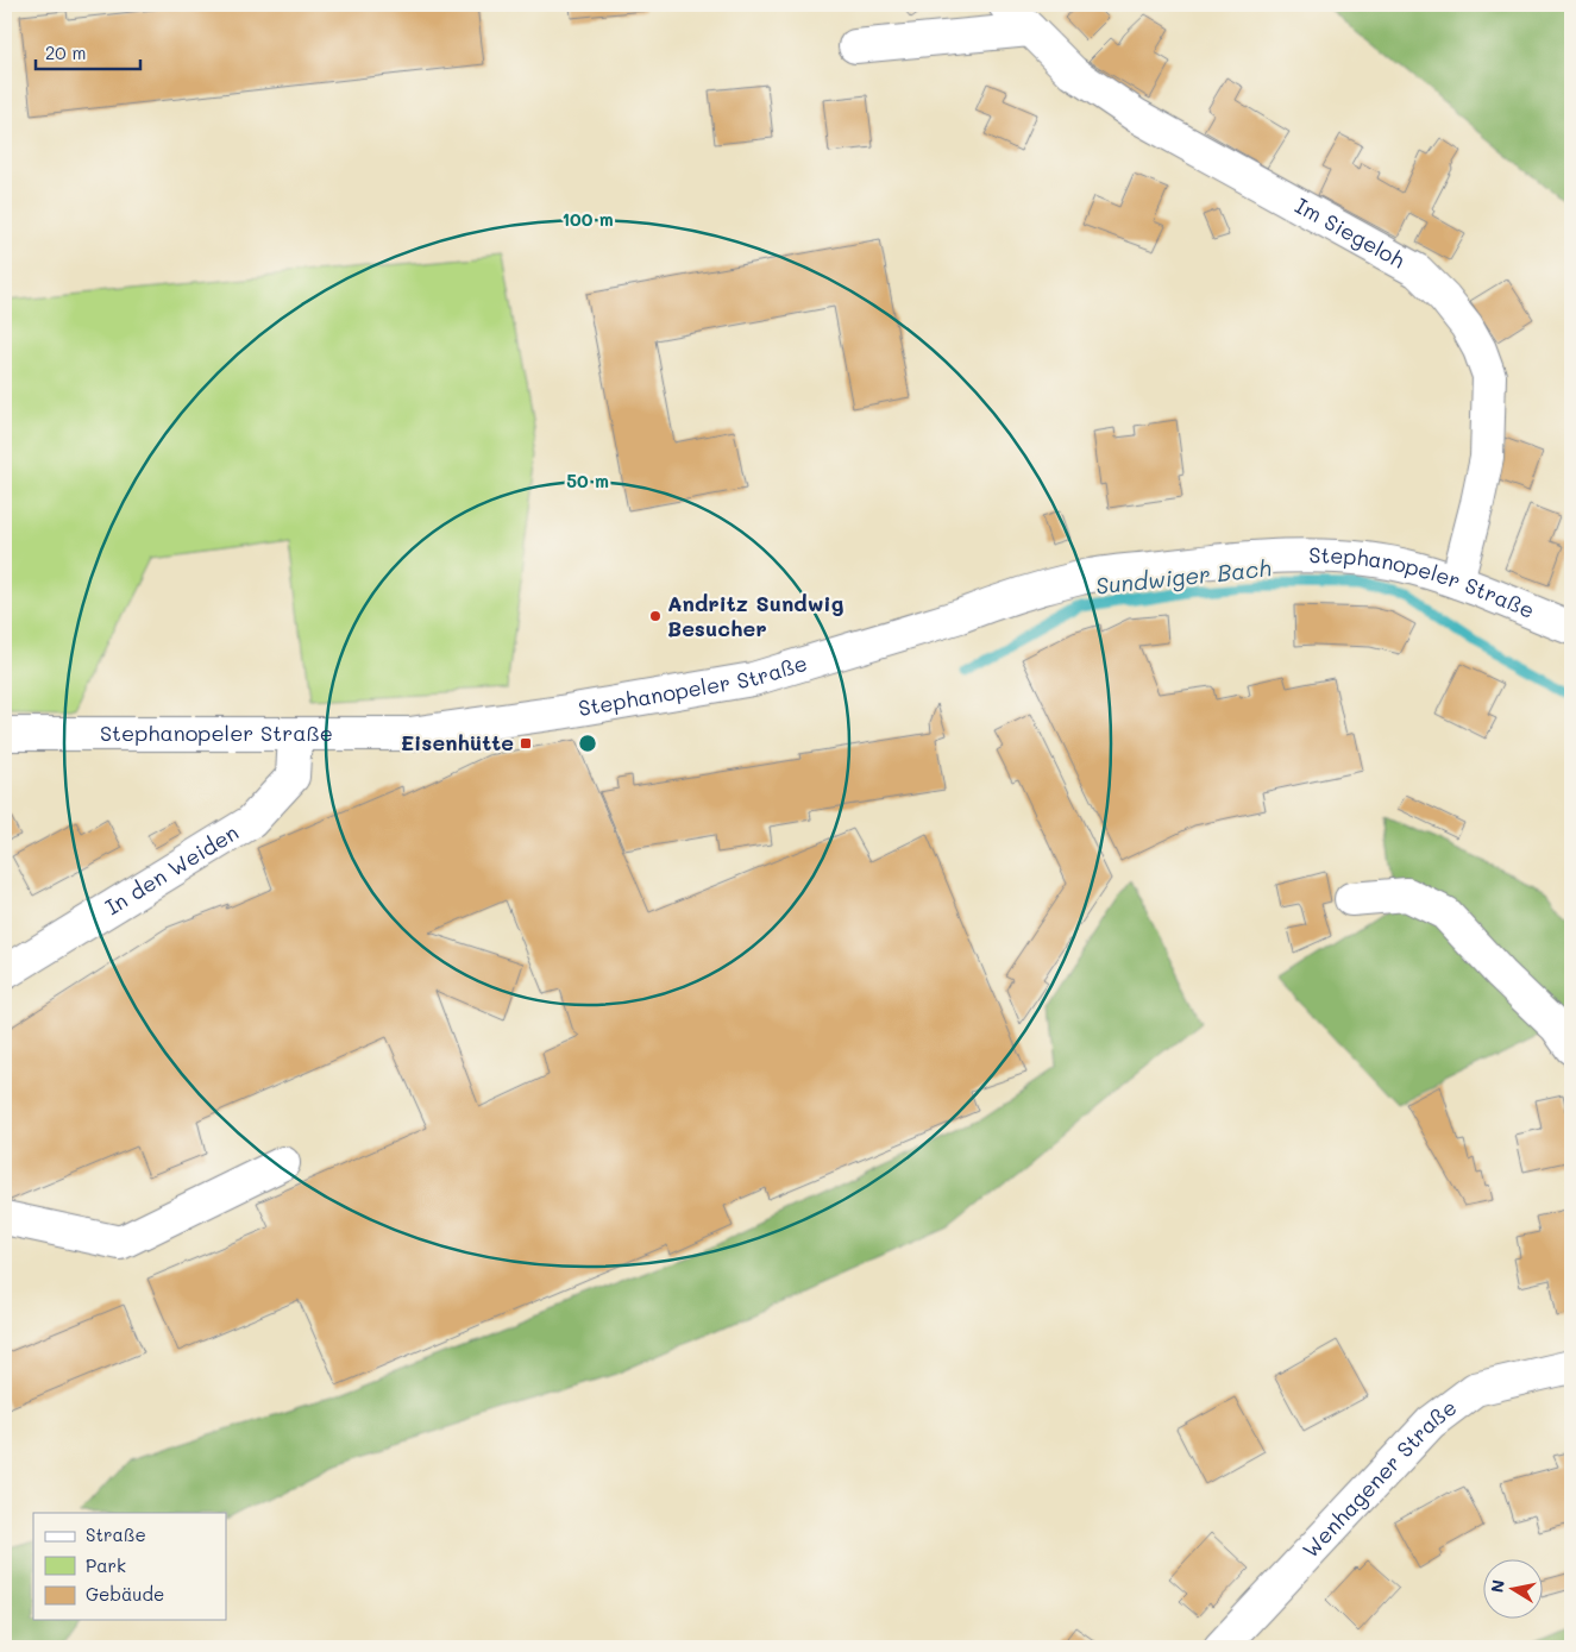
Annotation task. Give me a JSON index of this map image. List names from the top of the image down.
{
  "streets": {
    "street": [
      "Im Siegeloh",
      "Stephanopeler Straße",
      "In den Weiden",
      "Wenhagener Straße"
    ]
  },
  "crossings": [
    ["Im Siegeloh", "Stephanopeler Straße"],
    ["Stephanopeler Straße", "In den Weiden"]
  ],
  "water": ["Sundwiger Bach"],
  "places": {
    "other": ["Andritz Sundwig Besucher"],
    "transit": ["Eisenhütte"]
  },
  "legend": ["Straße", "Park", "Gebäude"],
  "scale_bar": "20 m",
  "north": "left",
  "rings": ["100 m", "50 m"]
}
